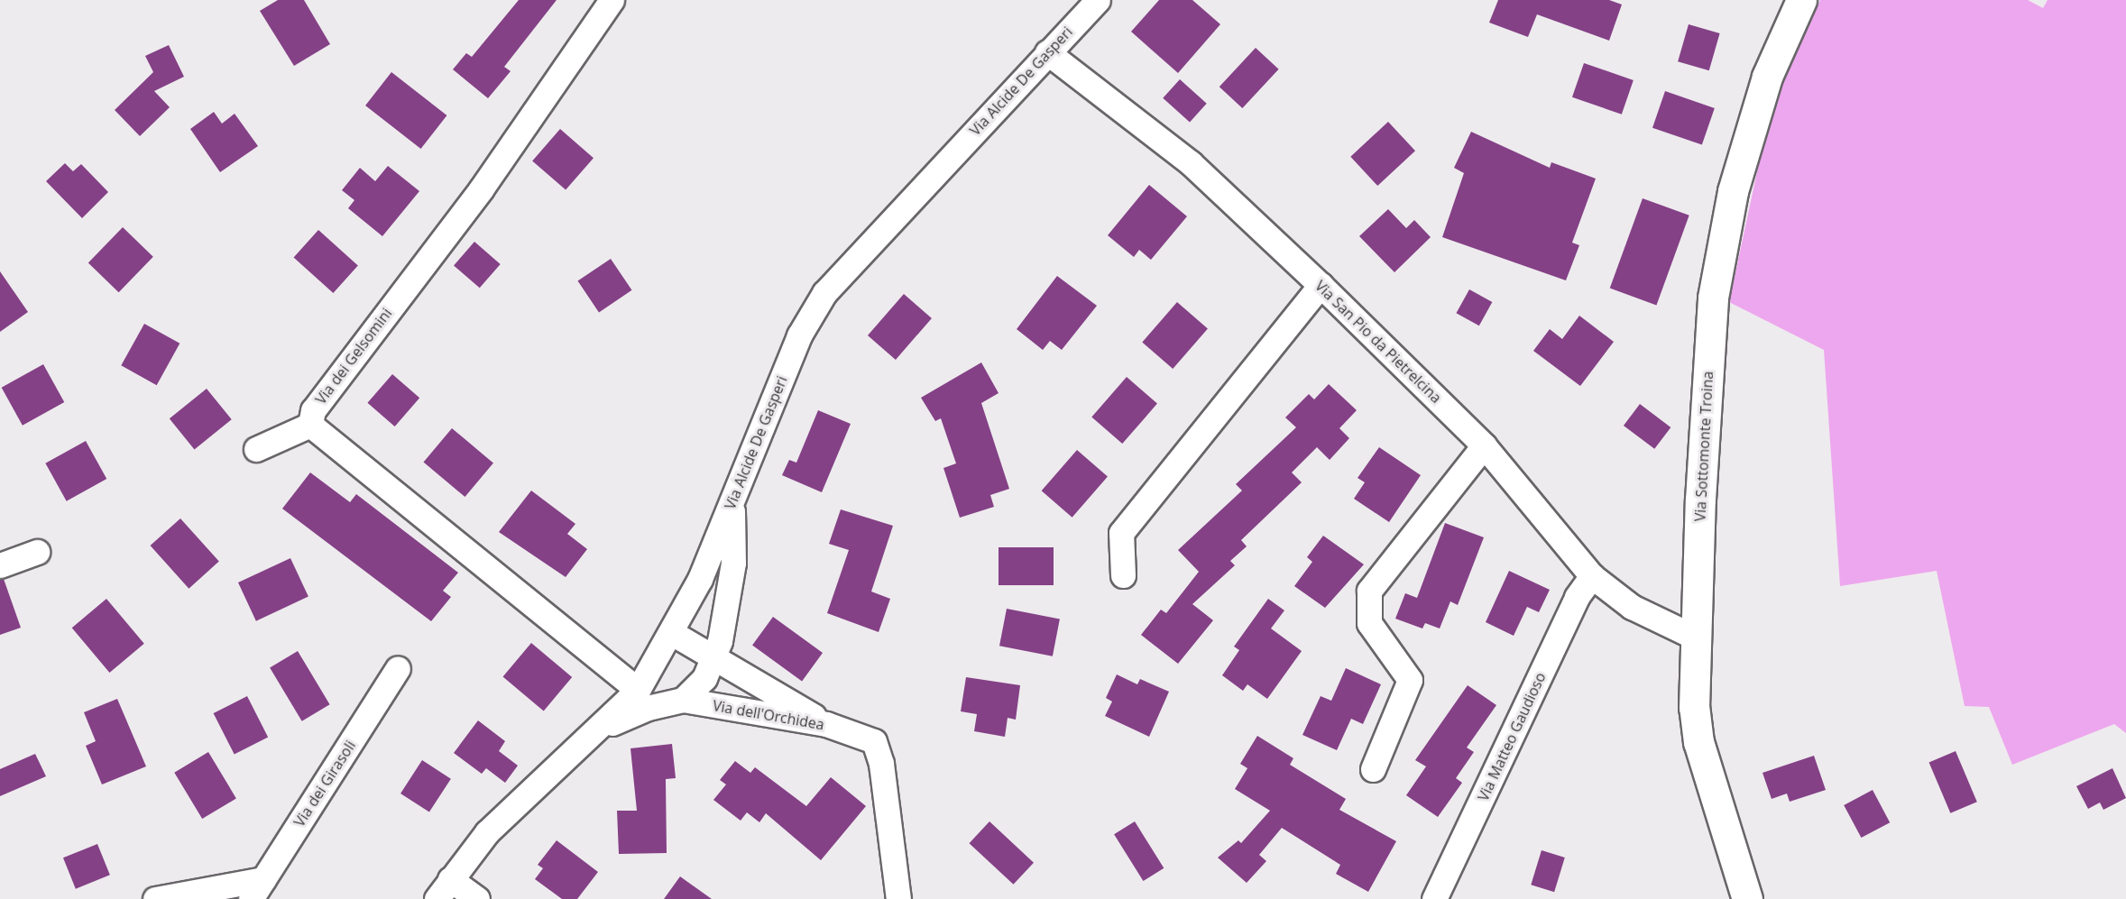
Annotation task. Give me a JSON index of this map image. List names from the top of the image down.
{
  "streets": {
    "street": [
      "Via Alcide De Gasperi",
      "Via San Pio da Pietrelcina",
      "Via dei Gelsomini",
      "Via Sottomonte Troina",
      "Via dell'Orchidea",
      "Via Matteo Gaudioso",
      "Via dei Girasoli"
    ]
  },
  "crossings": [
    ["Via Alcide De Gasperi", "Via San Pio da Pietrelcina"],
    ["Via Alcide De Gasperi", "Via dell'Orchidea"],
    ["Via San Pio da Pietrelcina", "Via Sottomonte Troina"],
    ["Via San Pio da Pietrelcina", "Via Matteo Gaudioso"]
  ]
}
